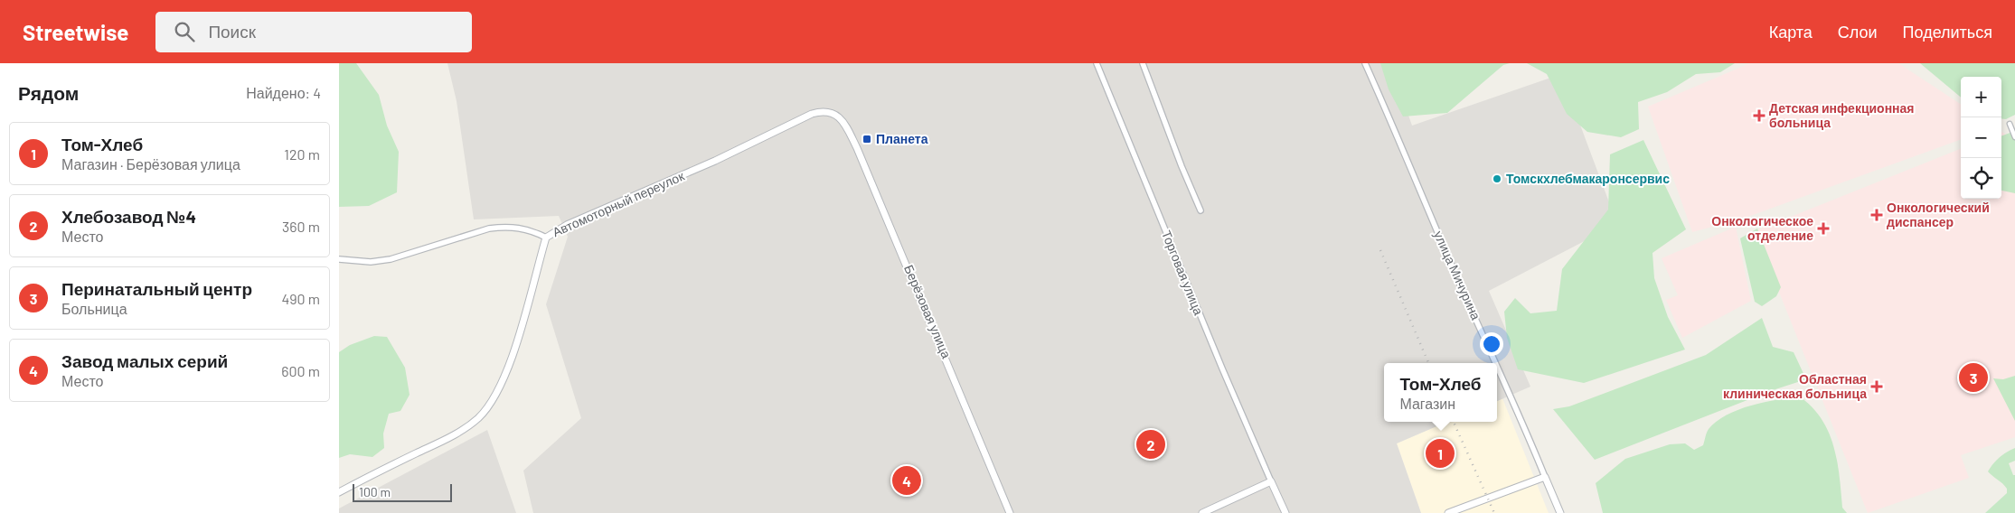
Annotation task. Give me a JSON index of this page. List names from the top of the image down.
{
  "streets": {
    "street": [
      "Автомоторный переулок",
      "Торговая улица",
      "улица Мичурина",
      "Берёзовая улица"
    ]
  },
  "crossings": [
    ["Автомоторный переулок", "Берёзовая улица"]
  ],
  "places": {
    "health": [
      "Детская инфекционная больница",
      "Онкологический диспансер",
      "Онкологическое отделение",
      "Областная клиническая больница"
    ],
    "transit": ["Планета"],
    "other": ["Томскхлебмакаронсервис"]
  },
  "scale_bar": "100 m",
  "page": {
    "header": "Streetwise",
    "search": "Поиск",
    "nav": ["Карта", "Слои", "Поделиться"],
    "heading": ["Рядом", "Найдено: 4"],
    "map_buttons": ["+", "−"],
    "list": [
      {
        "mark": "1",
        "name": "Том-Хлеб",
        "note": "Магазин · Берёзовая улица",
        "value": "120 m"
      },
      {
        "mark": "2",
        "name": "Хлебозавод №4",
        "note": "Место",
        "value": "360 m"
      },
      {
        "mark": "3",
        "name": "Перинатальный центр",
        "note": "Больница",
        "value": "490 m"
      },
      {
        "mark": "4",
        "name": "Завод малых серий",
        "note": "Место",
        "value": "600 m"
      }
    ],
    "pins": [
      "3",
      "2",
      "1",
      "4"
    ],
    "popup": ["Том-Хлеб", "Магазин"],
    "scale": "100 m"
  }
}
